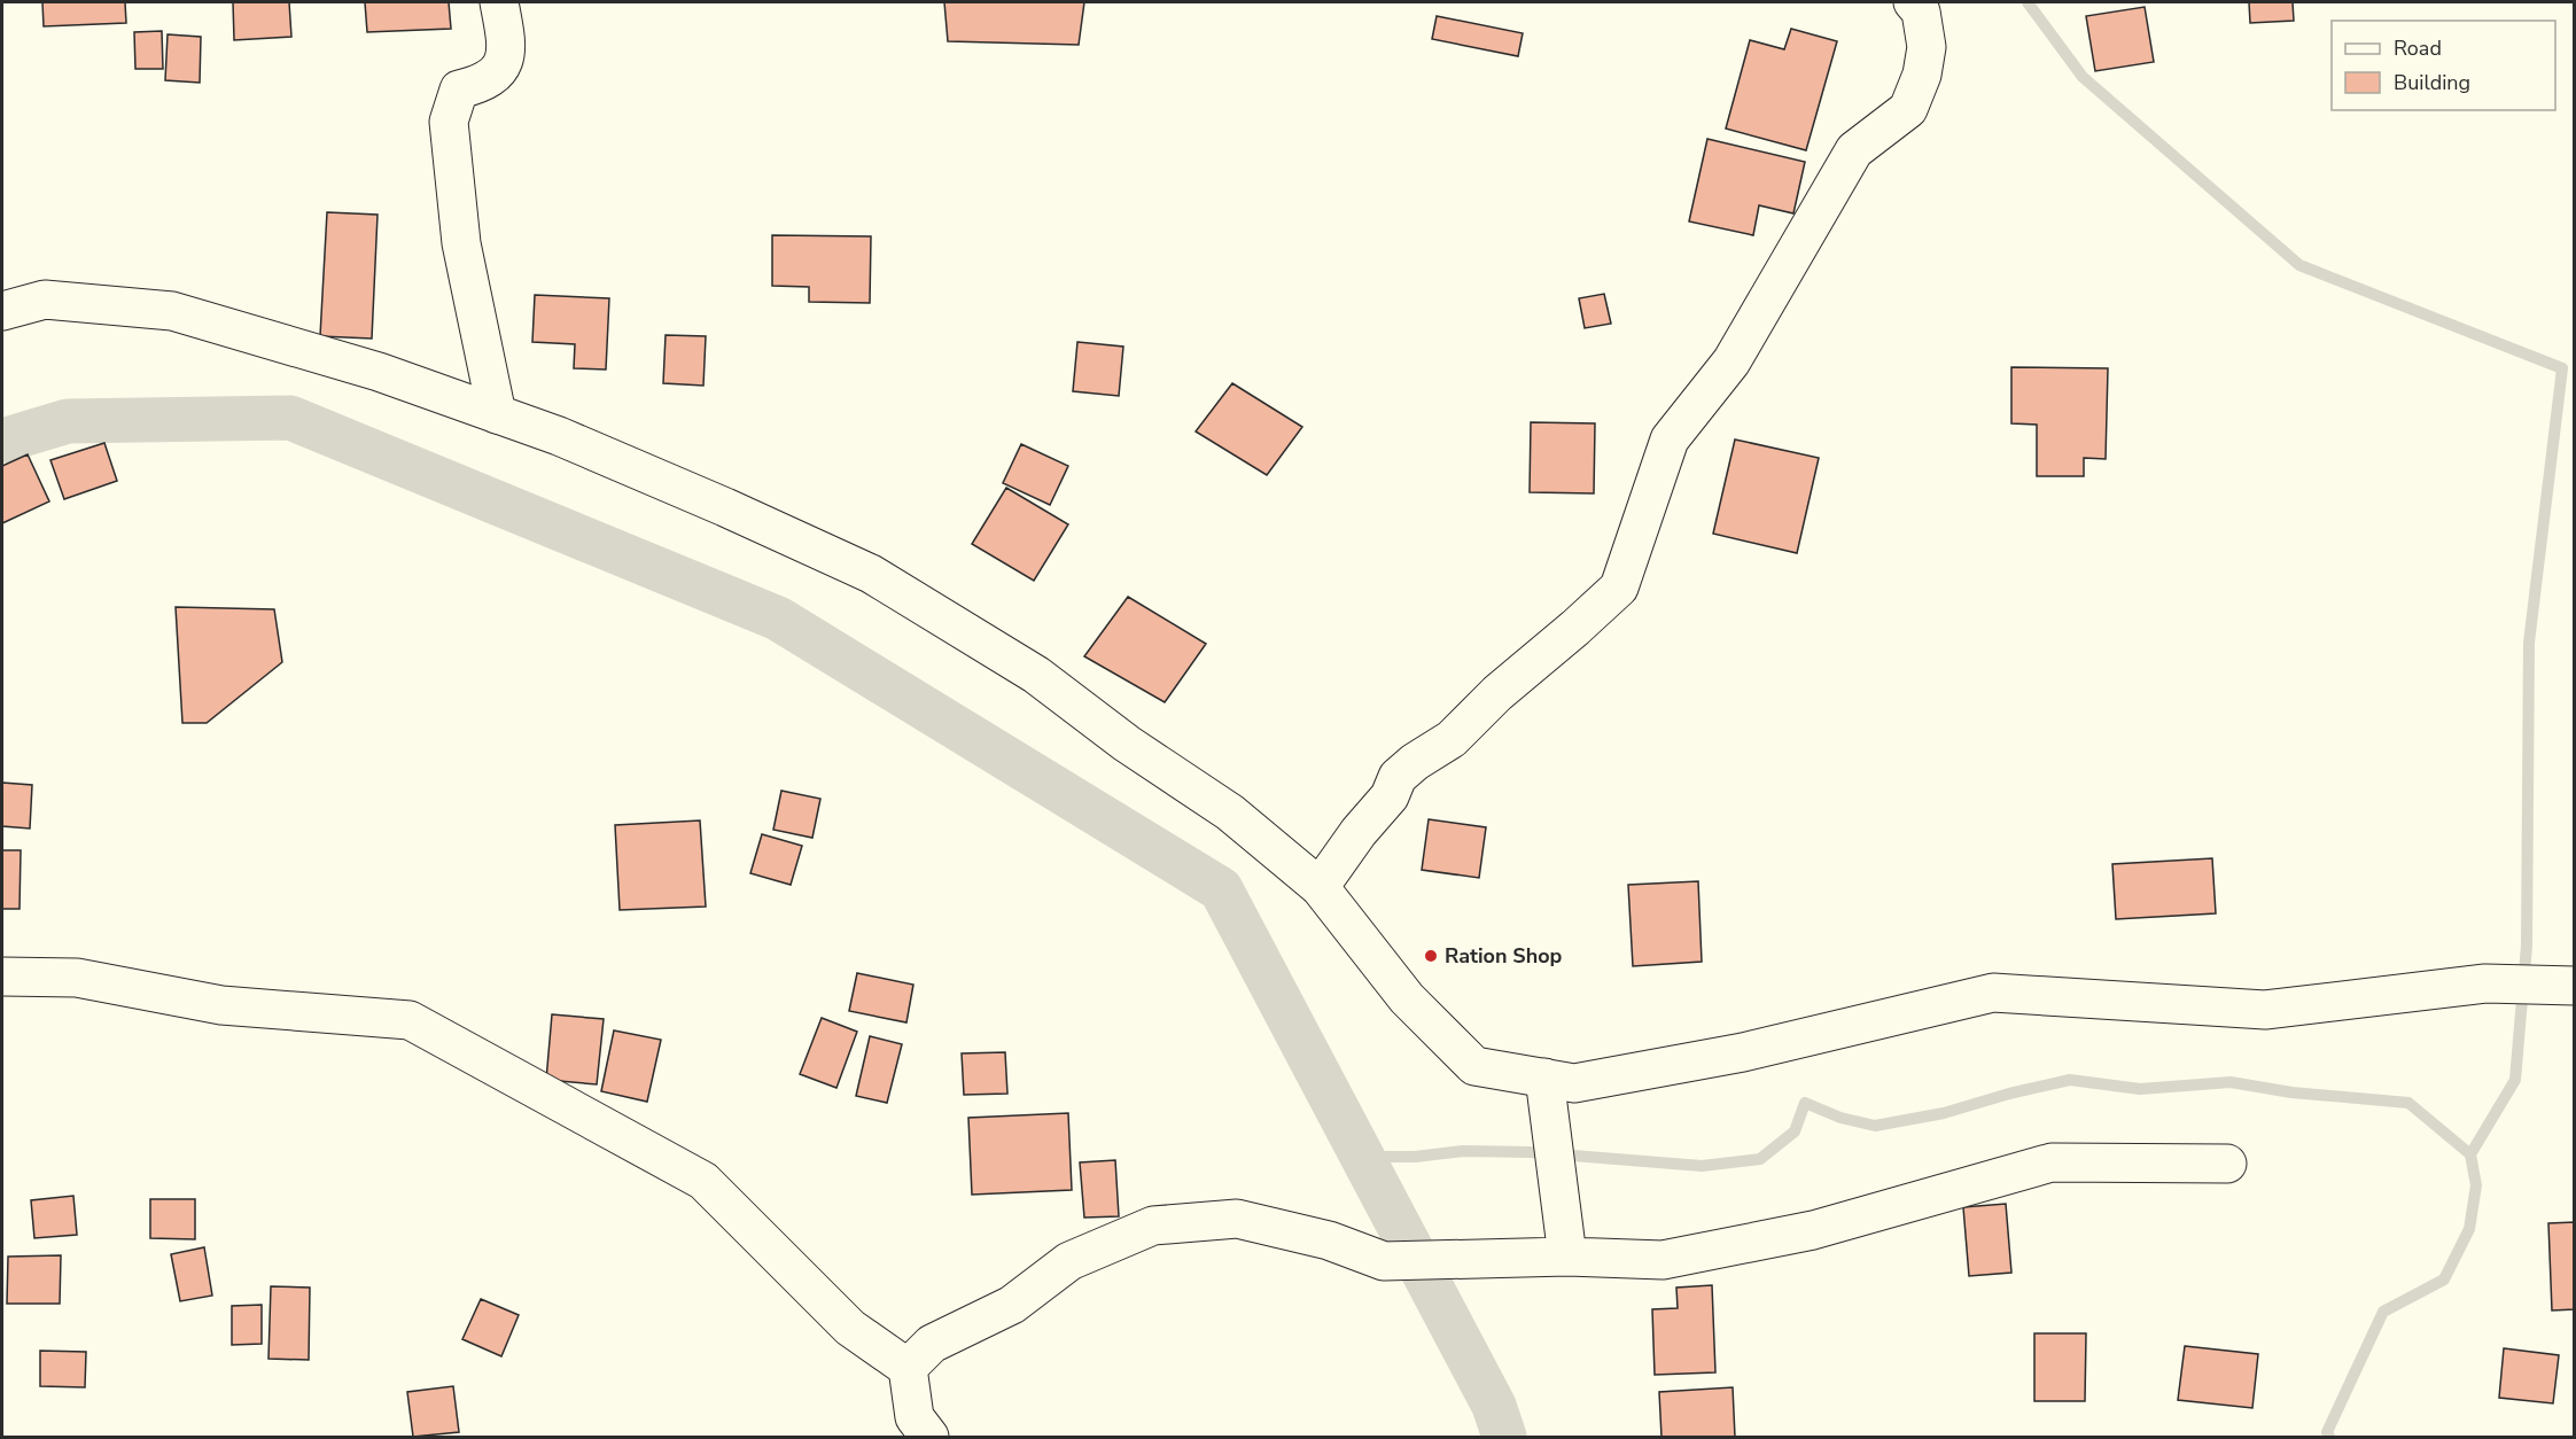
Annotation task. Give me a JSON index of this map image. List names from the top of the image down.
{
  "places": ["Ration Shop"],
  "legend": ["Road", "Building"]
}
